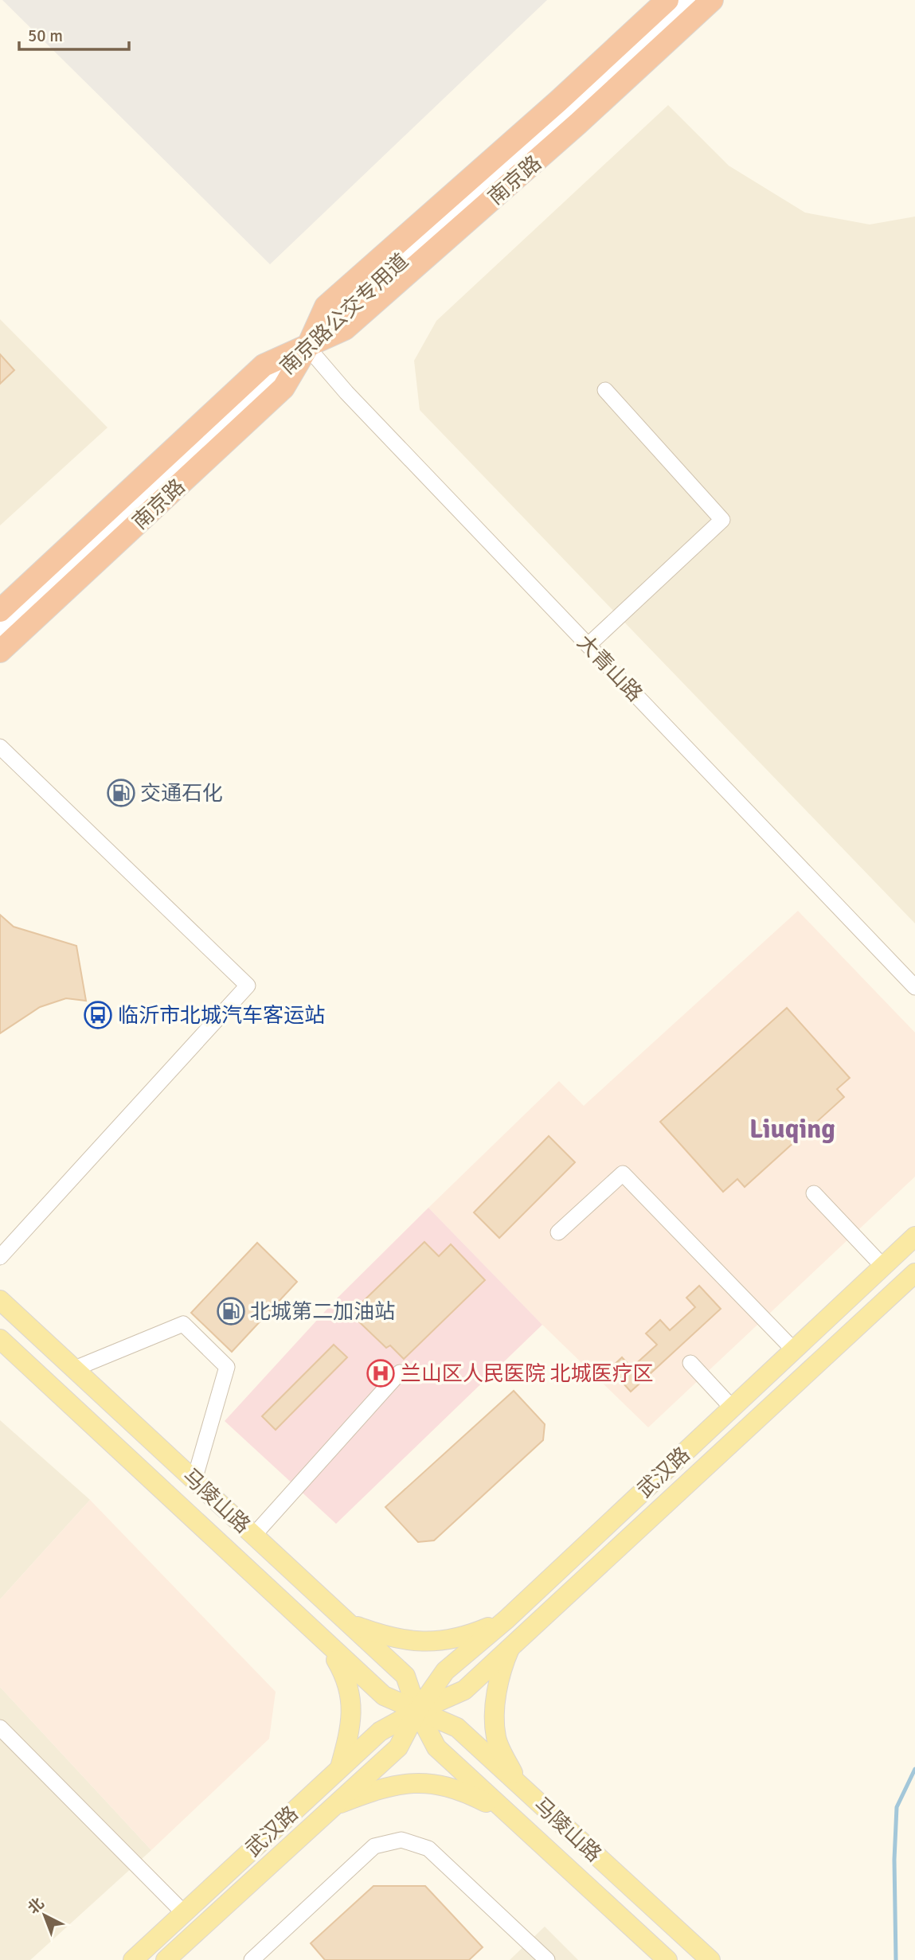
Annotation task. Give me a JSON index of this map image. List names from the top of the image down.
{
  "streets": {
    "highway": ["南京路"],
    "main road": ["武汉路", "马陵山路"],
    "street": ["南京路公交专用道", "大青山路"]
  },
  "crossings": [
    ["南京路", "南京路公交专用道"],
    ["南京路", "大青山路"],
    ["南京路公交专用道", "大青山路"],
    ["武汉路", "马陵山路"]
  ],
  "districts": ["Liuqing"],
  "places": {
    "fuel station": ["交通石化", "北城第二加油站"],
    "bus stop": ["临沂市北城汽车客运站"],
    "hospital": ["兰山区人民医院 北城医疗区"]
  },
  "scale_bar": "50 m",
  "north": "top left"
}
